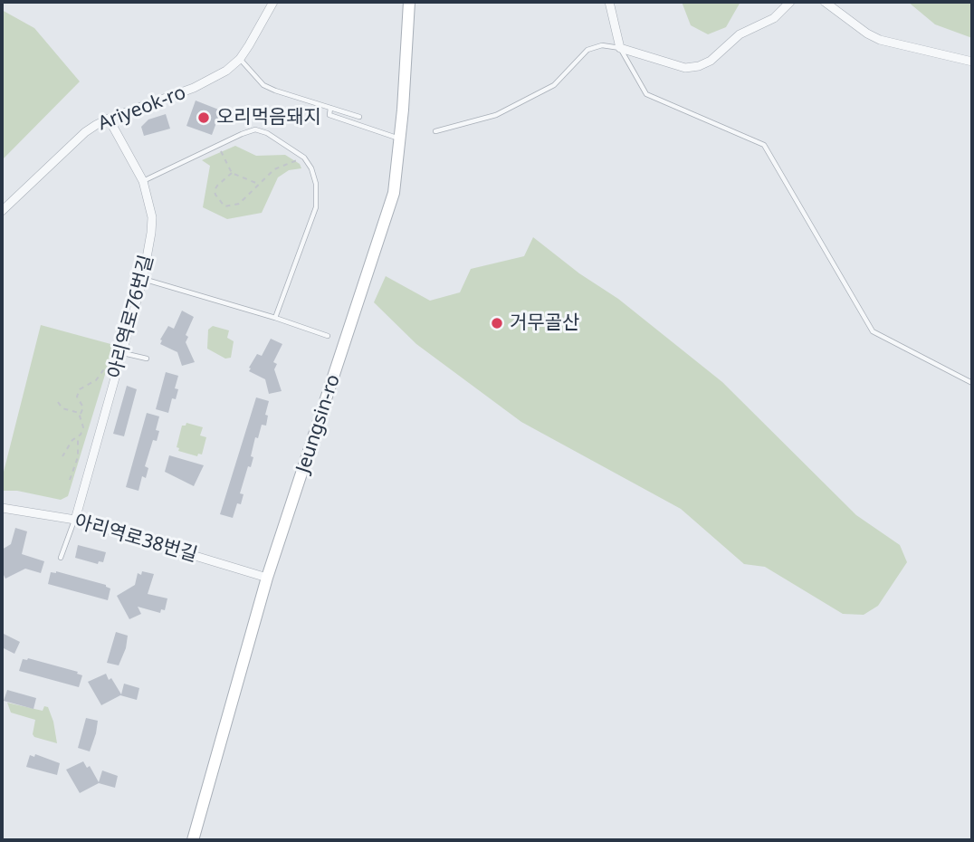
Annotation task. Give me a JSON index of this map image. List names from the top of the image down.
{
  "streets": {
    "street": [
      "Ariyeok-ro",
      "아리역로76번길",
      "Jeungsin-ro",
      "아리역로38번길"
    ]
  },
  "crossings": [
    ["Ariyeok-ro", "아리역로76번길"],
    ["아리역로76번길", "아리역로38번길"],
    ["Jeungsin-ro", "아리역로38번길"]
  ],
  "places": ["오리먹음돼지", "거무골산"]
}
